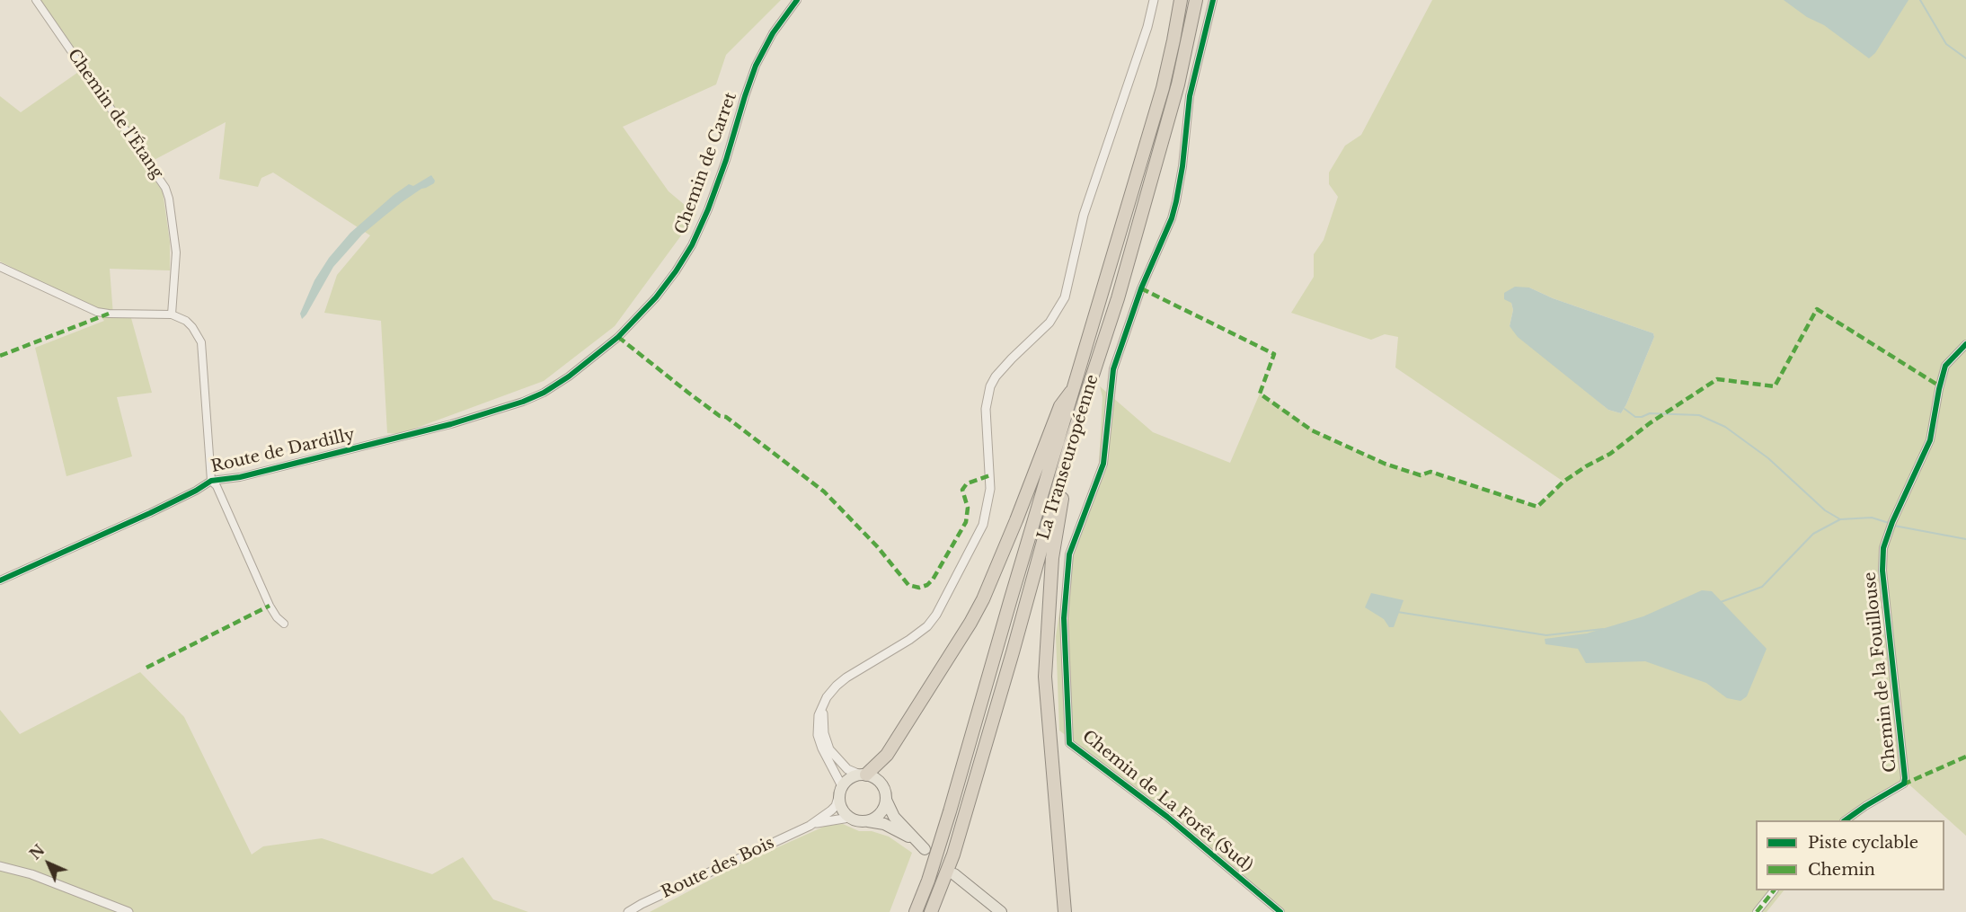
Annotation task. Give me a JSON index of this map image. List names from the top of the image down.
{
  "streets": {
    "highway": ["La Transeuropéenne"],
    "street": [
      "Chemin de l'Étang",
      "Chemin de Carret",
      "Route de Dardilly",
      "Chemin de la Fouillouse",
      "Chemin de La Forêt (Sud)",
      "Route des Bois"
    ]
  },
  "crossings": [
    ["Chemin de Carret", "Route de Dardilly"]
  ],
  "legend": ["Piste cyclable", "Chemin"],
  "north": "top left"
}
